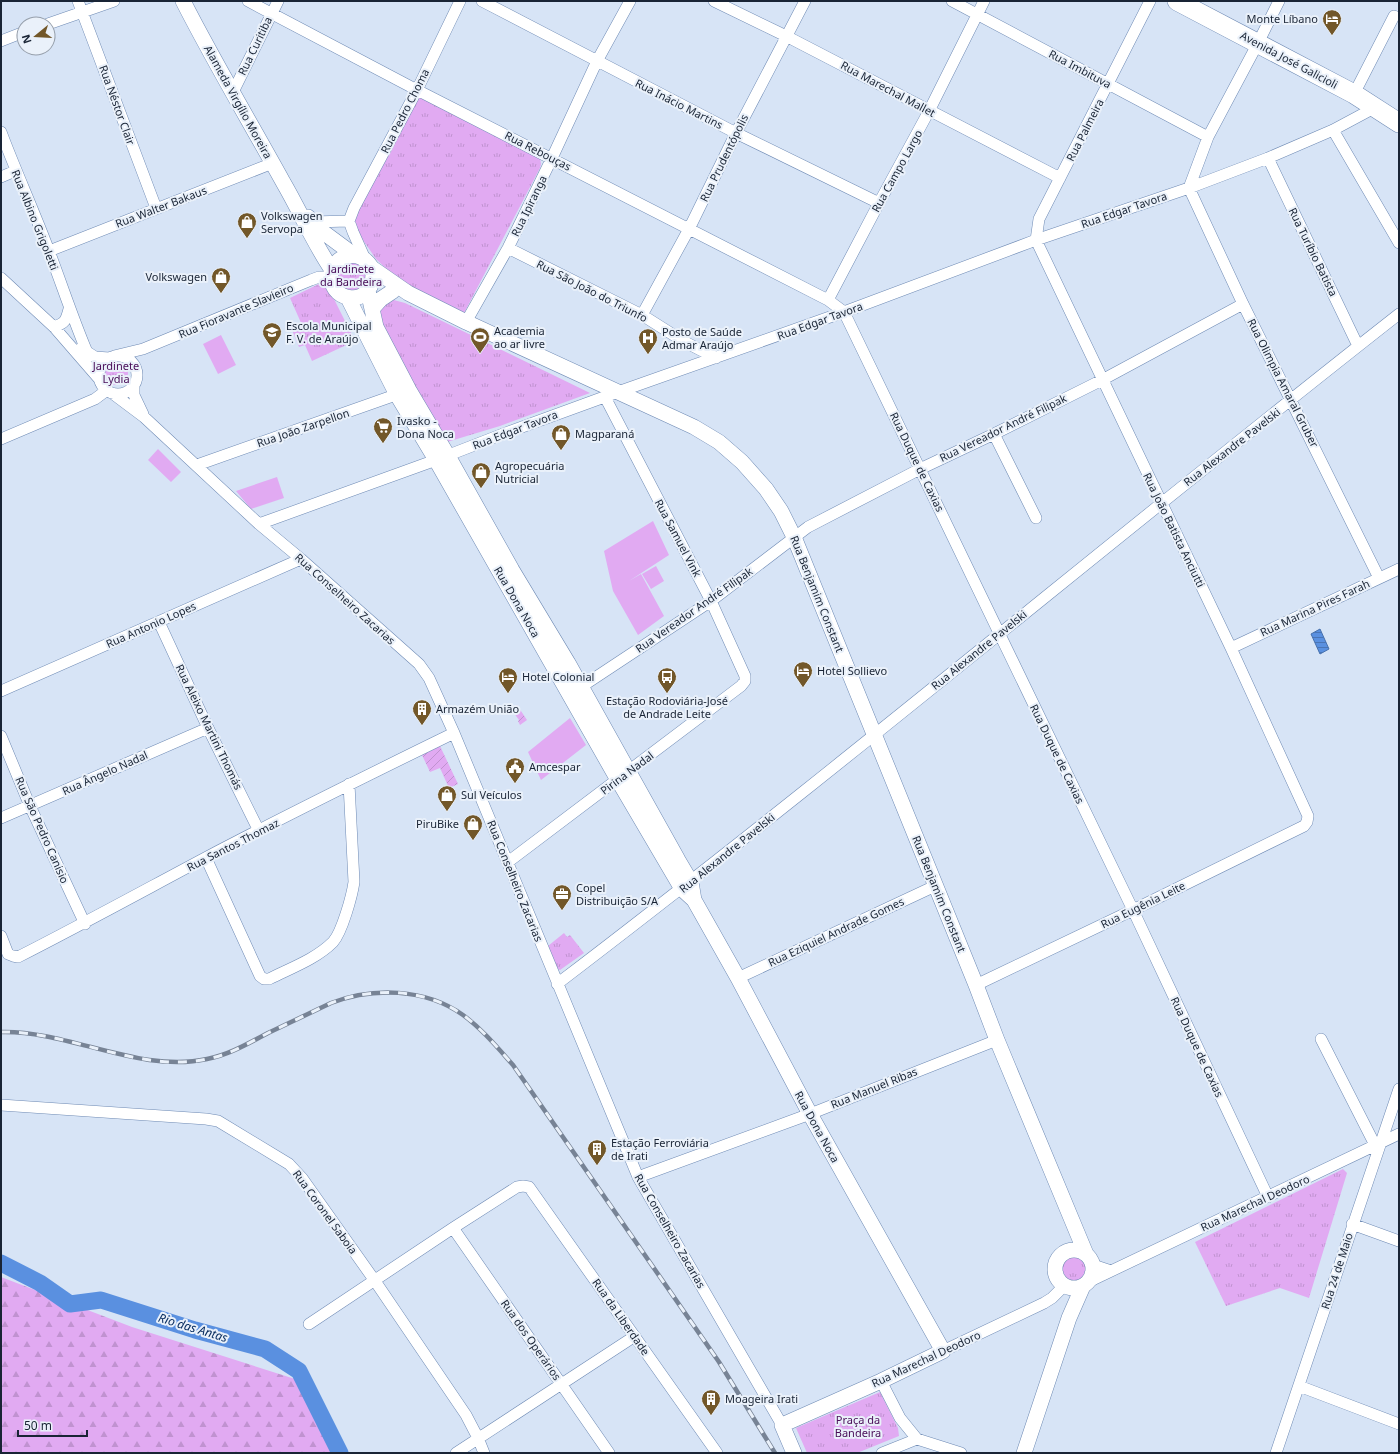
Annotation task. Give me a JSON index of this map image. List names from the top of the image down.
{
  "streets": {
    "highway": ["Avenida José Galicioli"],
    "main road": [
      "Alameda Virgílio Moreira",
      "Rua Benjamim Constant",
      "Rua Dona Noca",
      "Rua Marechal Deodoro"
    ],
    "street": [
      "Rua Curitiba",
      "Rua Imbituva",
      "Rua Marechal Mallet",
      "Rua Inácio Martins",
      "Rua Néstor Clair",
      "Rua Pedro Choma",
      "Rua Palmeira",
      "Rua Rebouças",
      "Rua Prudentópolis",
      "Rua Campo Largo",
      "Rua Ipiranga",
      "Rua Walter Bakaus",
      "Rua Edgar Tavora",
      "Rua Albino Grigoletti",
      "Rua Turíbio Batista",
      "Rua São João do Triunfo",
      "Rua Fioravante Slavieiro",
      "Rua Olimpia Amaral Gruber",
      "Rua João Zarpellon",
      "Rua Vereador André Filipak",
      "Rua Alexandre Pavelski",
      "Rua Duque de Caxias",
      "Rua João Batista Anciutti",
      "Rua Samuel Vink",
      "Rua Conselheiro Zacarias",
      "Rua Marina Pires Farah",
      "Rua Antonio Lopes",
      "Rua Aleixo Martini Thomás",
      "Rua Ângelo Nadal",
      "Pirina Nadal",
      "Rua São Pedro Canisio",
      "Rua Santos Thomaz",
      "Rua Eugênia Leite",
      "Rua Eziquiel Andrade Gomes",
      "Rua Manuel Ribas",
      "Rua Coronel Saboia",
      "Rua 24 de Maio",
      "Rua da Liberdade",
      "Rua dos Operários"
    ]
  },
  "crossings": [
    ["Rua Curitiba", "Alameda Virgílio Moreira"],
    ["Rua Curitiba", "Rua Rebouças"],
    ["Avenida José Galicioli", "Rua Edgar Tavora"],
    ["Rua Imbituva", "Rua Palmeira"],
    ["Rua Imbituva", "Rua Campo Largo"],
    ["Rua Marechal Mallet", "Rua Palmeira"],
    ["Rua Marechal Mallet", "Rua Prudentópolis"],
    ["Rua Marechal Mallet", "Rua Campo Largo"],
    ["Alameda Virgílio Moreira", "Rua Walter Bakaus"],
    ["Alameda Virgílio Moreira", "Rua Fioravante Slavieiro"],
    ["Alameda Virgílio Moreira", "Rua Benjamim Constant"],
    ["Alameda Virgílio Moreira", "Rua Dona Noca"],
    ["Rua Inácio Martins", "Rua Prudentópolis"],
    ["Rua Inácio Martins", "Rua Campo Largo"],
    ["Rua Inácio Martins", "Rua Ipiranga"],
    ["Rua Néstor Clair", "Rua Walter Bakaus"],
    ["Rua Pedro Choma", "Rua Rebouças"],
    ["Rua Palmeira", "Rua Edgar Tavora"],
    ["Rua Palmeira", "Rua João Batista Anciutti"],
    ["Rua Rebouças", "Rua Prudentópolis"],
    ["Rua Rebouças", "Rua Campo Largo"],
    ["Rua Rebouças", "Rua Ipiranga"],
    ["Rua Prudentópolis", "Rua São João do Triunfo"],
    ["Rua Ipiranga", "Rua São João do Triunfo"],
    ["Rua Ipiranga", "Rua Benjamim Constant"],
    ["Rua Walter Bakaus", "Rua Albino Grigoletti"],
    ["Rua Edgar Tavora", "Rua Turíbio Batista"],
    ["Rua Edgar Tavora", "Rua São João do Triunfo"],
    ["Rua Edgar Tavora", "Rua Olimpia Amaral Gruber"],
    ["Rua Edgar Tavora", "Rua Duque de Caxias"],
    ["Rua Edgar Tavora", "Rua João Batista Anciutti"],
    ["Rua Edgar Tavora", "Rua Samuel Vink"],
    ["Rua Edgar Tavora", "Rua Benjamim Constant"],
    ["Rua Edgar Tavora", "Rua Conselheiro Zacarias"],
    ["Rua Edgar Tavora", "Rua Dona Noca"],
    ["Rua Turíbio Batista", "Rua Alexandre Pavelski"],
    ["Rua Fioravante Slavieiro", "Rua Benjamim Constant"],
    ["Rua Fioravante Slavieiro", "Rua Conselheiro Zacarias"],
    ["Rua Fioravante Slavieiro", "Rua Dona Noca"],
    ["Rua Olimpia Amaral Gruber", "Rua Vereador André Filipak"],
    ["Rua Olimpia Amaral Gruber", "Rua Alexandre Pavelski"],
    ["Rua Olimpia Amaral Gruber", "Rua Marina Pires Farah"],
    ["Rua João Zarpellon", "Rua Conselheiro Zacarias"],
    ["Rua João Zarpellon", "Rua Dona Noca"],
    ["Rua Vereador André Filipak", "Rua Duque de Caxias"],
    ["Rua Vereador André Filipak", "Rua João Batista Anciutti"],
    ["Rua Vereador André Filipak", "Rua Samuel Vink"],
    ["Rua Vereador André Filipak", "Rua Benjamim Constant"],
    ["Rua Vereador André Filipak", "Rua Dona Noca"],
    ["Rua Alexandre Pavelski", "Rua Duque de Caxias"],
    ["Rua Alexandre Pavelski", "Rua João Batista Anciutti"],
    ["Rua Alexandre Pavelski", "Rua Benjamim Constant"],
    ["Rua Alexandre Pavelski", "Rua Conselheiro Zacarias"],
    ["Rua Alexandre Pavelski", "Rua Dona Noca"],
    ["Rua Duque de Caxias", "Rua Eugênia Leite"],
    ["Rua Duque de Caxias", "Rua Marechal Deodoro"],
    ["Rua João Batista Anciutti", "Rua Marina Pires Farah"],
    ["Rua João Batista Anciutti", "Rua Eugênia Leite"],
    ["Rua Samuel Vink", "Rua Benjamim Constant"],
    ["Rua Samuel Vink", "Pirina Nadal"],
    ["Rua Benjamim Constant", "Rua Dona Noca"],
    ["Rua Benjamim Constant", "Rua Eugênia Leite"],
    ["Rua Benjamim Constant", "Rua Eziquiel Andrade Gomes"],
    ["Rua Benjamim Constant", "Rua Manuel Ribas"],
    ["Rua Benjamim Constant", "Rua Marechal Deodoro"],
    ["Rua Conselheiro Zacarias", "Rua Antonio Lopes"],
    ["Rua Conselheiro Zacarias", "Pirina Nadal"],
    ["Rua Conselheiro Zacarias", "Rua Santos Thomaz"],
    ["Rua Conselheiro Zacarias", "Rua Manuel Ribas"],
    ["Rua Conselheiro Zacarias", "Rua Marechal Deodoro"],
    ["Rua Dona Noca", "Pirina Nadal"],
    ["Rua Dona Noca", "Rua Eziquiel Andrade Gomes"],
    ["Rua Dona Noca", "Rua Manuel Ribas"],
    ["Rua Dona Noca", "Rua Marechal Deodoro"],
    ["Rua Antonio Lopes", "Rua Aleixo Martini Thomás"],
    ["Rua Aleixo Martini Thomás", "Rua Ângelo Nadal"],
    ["Rua Aleixo Martini Thomás", "Rua Santos Thomaz"],
    ["Rua Ângelo Nadal", "Rua São Pedro Canisio"],
    ["Rua São Pedro Canisio", "Rua Santos Thomaz"],
    ["Rua Marechal Deodoro", "Rua 24 de Maio"],
    ["Rua da Liberdade", "Rua dos Operários"]
  ],
  "water": ["Rio das Antas"],
  "parks": ["Jardinete da Bandeira", "Jardinete Lydia", "Praça da Bandeira"],
  "places": {
    "hotel": ["Monte Líbano", "Hotel Sollievo", "Hotel Colonial"],
    "shop": [
      "Volkswagen Servopa",
      "Volkswagen",
      "Magparaná",
      "Agropecuária Nutricial",
      "Sul Veículos",
      "PiruBike"
    ],
    "school or university": ["Escola Municipal F. V. de Araújo"],
    "sports": ["Academia ao ar livre"],
    "hospital": ["Posto de Saúde Admar Araújo"],
    "supermarket": ["Ivasko - Dona Noca"],
    "bus stop": ["Estação Rodoviária-José de Andrade Leite"],
    "building": ["Armazém União", "Estação Ferroviária de Irati", "Moageira Irati"],
    "public building": ["Amcespar"],
    "office": ["Copel Distribuição S/A"]
  },
  "scale_bar": "50 m",
  "north": "left"
}
